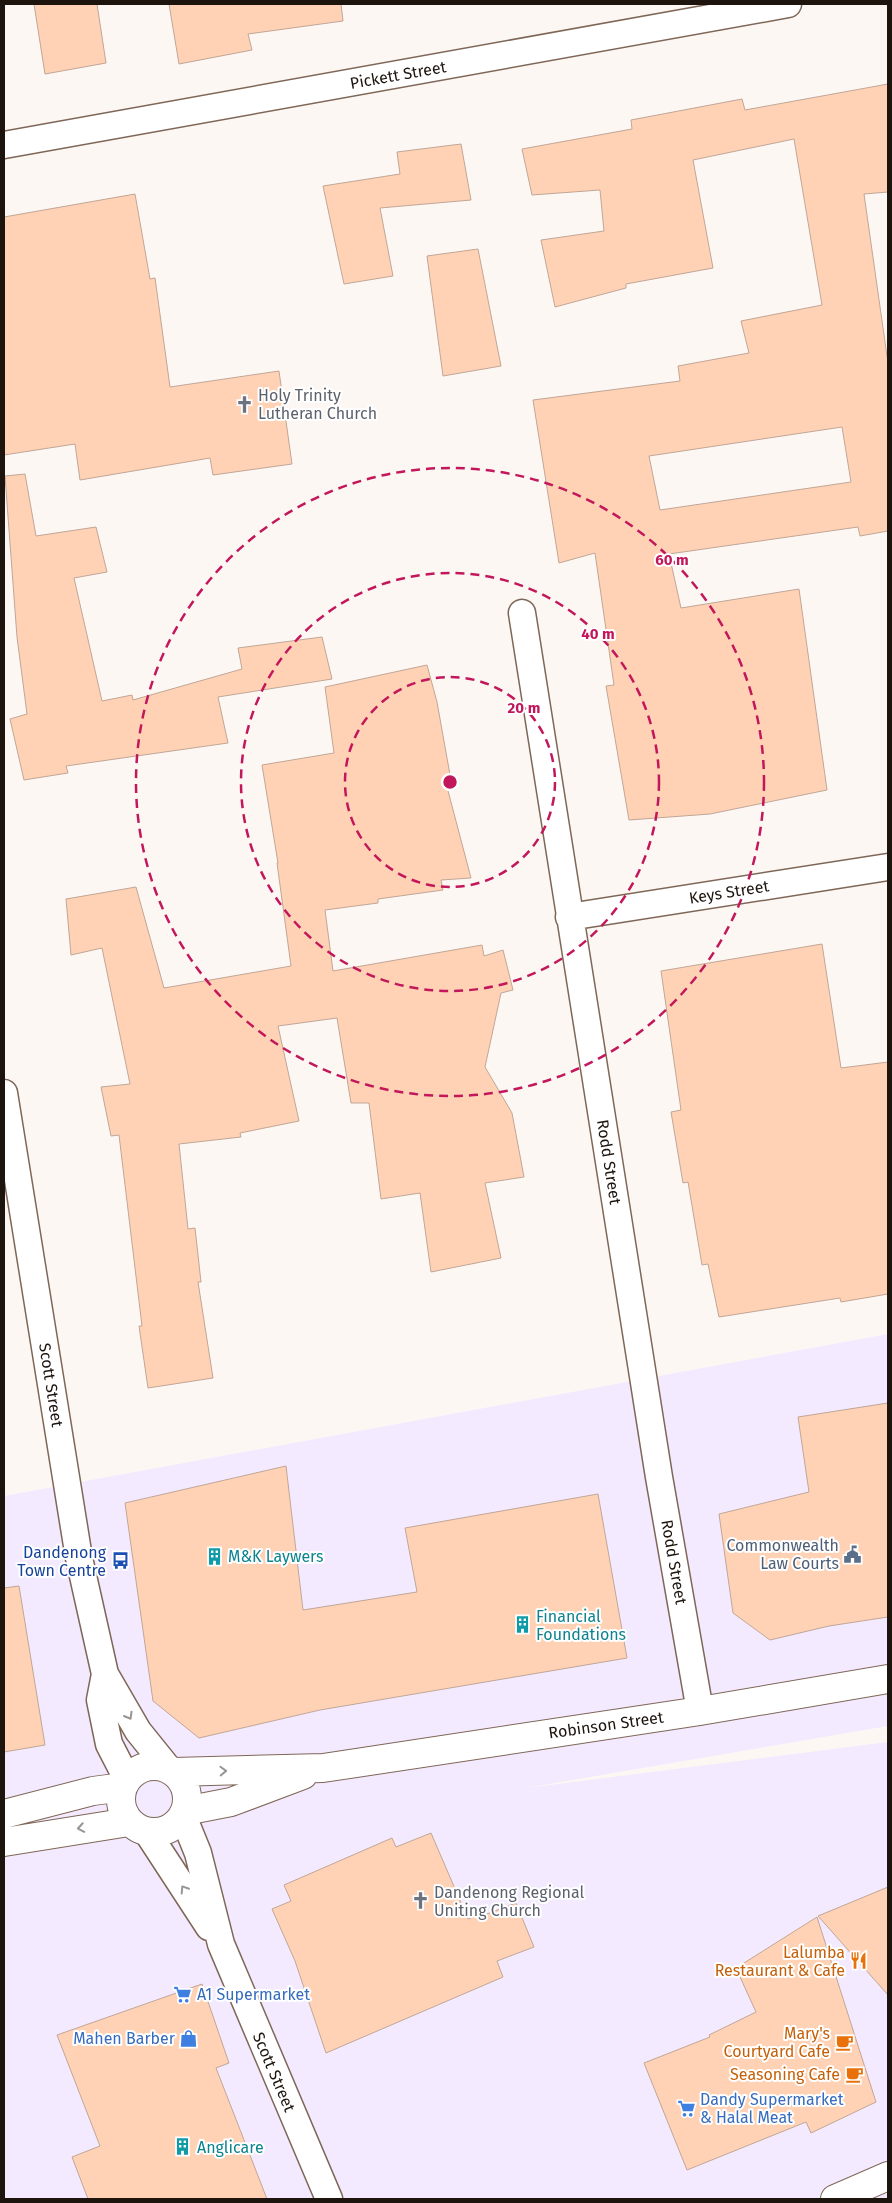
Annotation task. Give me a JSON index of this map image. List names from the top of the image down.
{
  "streets": {
    "street": [
      "Pickett Street",
      "Keys Street",
      "Rodd Street",
      "Scott Street",
      "Robinson Street"
    ]
  },
  "crossings": [
    ["Keys Street", "Rodd Street"],
    ["Rodd Street", "Robinson Street"],
    ["Scott Street", "Robinson Street"]
  ],
  "places": {
    "church": ["Holy Trinity Lutheran Church", "Dandenong Regional Uniting Church"],
    "public building": ["Commonwealth Law Courts"],
    "building": ["M&K Laywers", "Financial Foundations", "Anglicare"],
    "bus stop": ["Dandenong Town Centre"],
    "restaurant": ["Lalumba Restaurant & Cafe"],
    "supermarket": ["A1 Supermarket", "Dandy Supermarket & Halal Meat"],
    "shop": ["Mahen Barber"],
    "cafe": ["Mary's Courtyard Cafe", "Seasoning Cafe"]
  },
  "rings": ["60 m", "40 m", "20 m"]
}
